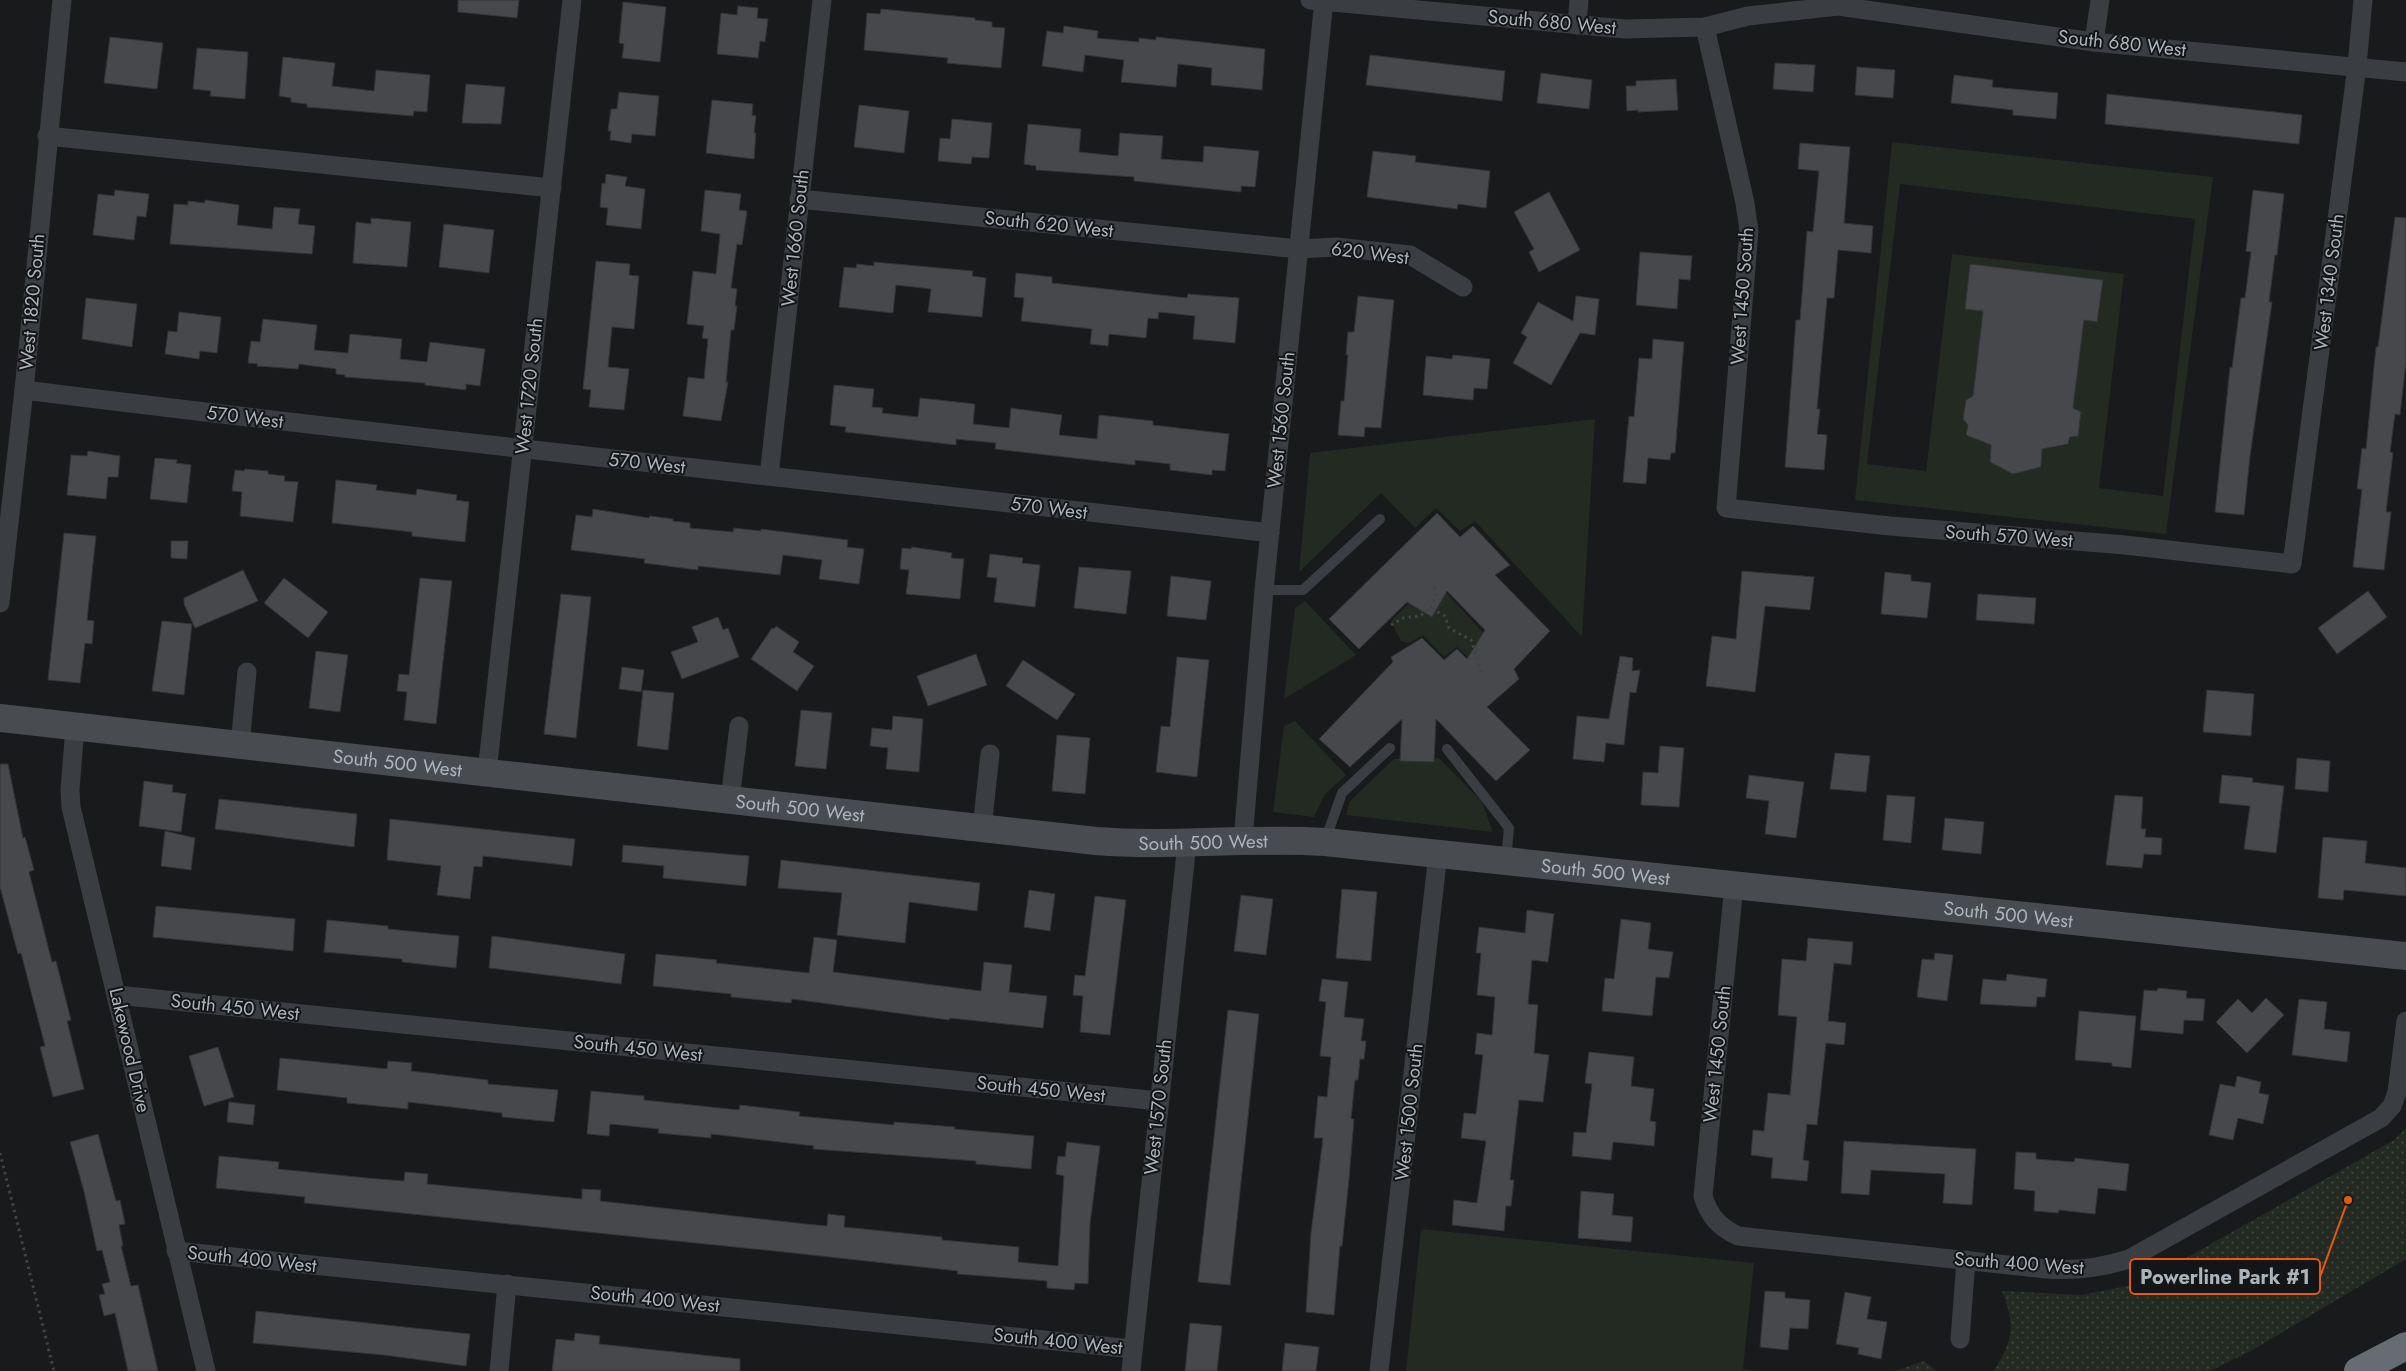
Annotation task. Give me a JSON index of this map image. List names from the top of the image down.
{
  "streets": {
    "main road": ["South 500 West"],
    "street": [
      "South 680 West",
      "South 620 West",
      "West 1660 South",
      "620 West",
      "West 1340 South",
      "West 1450 South",
      "West 1820 South",
      "West 1720 South",
      "570 West",
      "West 1560 South",
      "South 570 West",
      "South 450 West",
      "Lakewood Drive",
      "West 1570 South",
      "West 1500 South",
      "South 400 West"
    ]
  },
  "crossings": [
    ["South 680 West", "West 1340 South"],
    ["South 680 West", "West 1450 South"],
    ["South 680 West", "West 1560 South"],
    ["South 620 West", "West 1660 South"],
    ["South 620 West", "620 West"],
    ["South 620 West", "West 1560 South"],
    ["West 1660 South", "570 West"],
    ["620 West", "West 1560 South"],
    ["West 1340 South", "South 570 West"],
    ["West 1450 South", "South 570 West"],
    ["West 1450 South", "South 500 West"],
    ["West 1450 South", "South 400 West"],
    ["West 1820 South", "570 West"],
    ["West 1720 South", "570 West"],
    ["West 1720 South", "South 500 West"],
    ["570 West", "West 1560 South"],
    ["West 1560 South", "South 500 West"],
    ["South 500 West", "Lakewood Drive"],
    ["South 500 West", "West 1570 South"],
    ["South 500 West", "West 1500 South"],
    ["South 450 West", "Lakewood Drive"],
    ["South 450 West", "West 1570 South"],
    ["Lakewood Drive", "South 400 West"],
    ["West 1570 South", "South 400 West"]
  ],
  "places": ["Powerline Park #1"]
}
